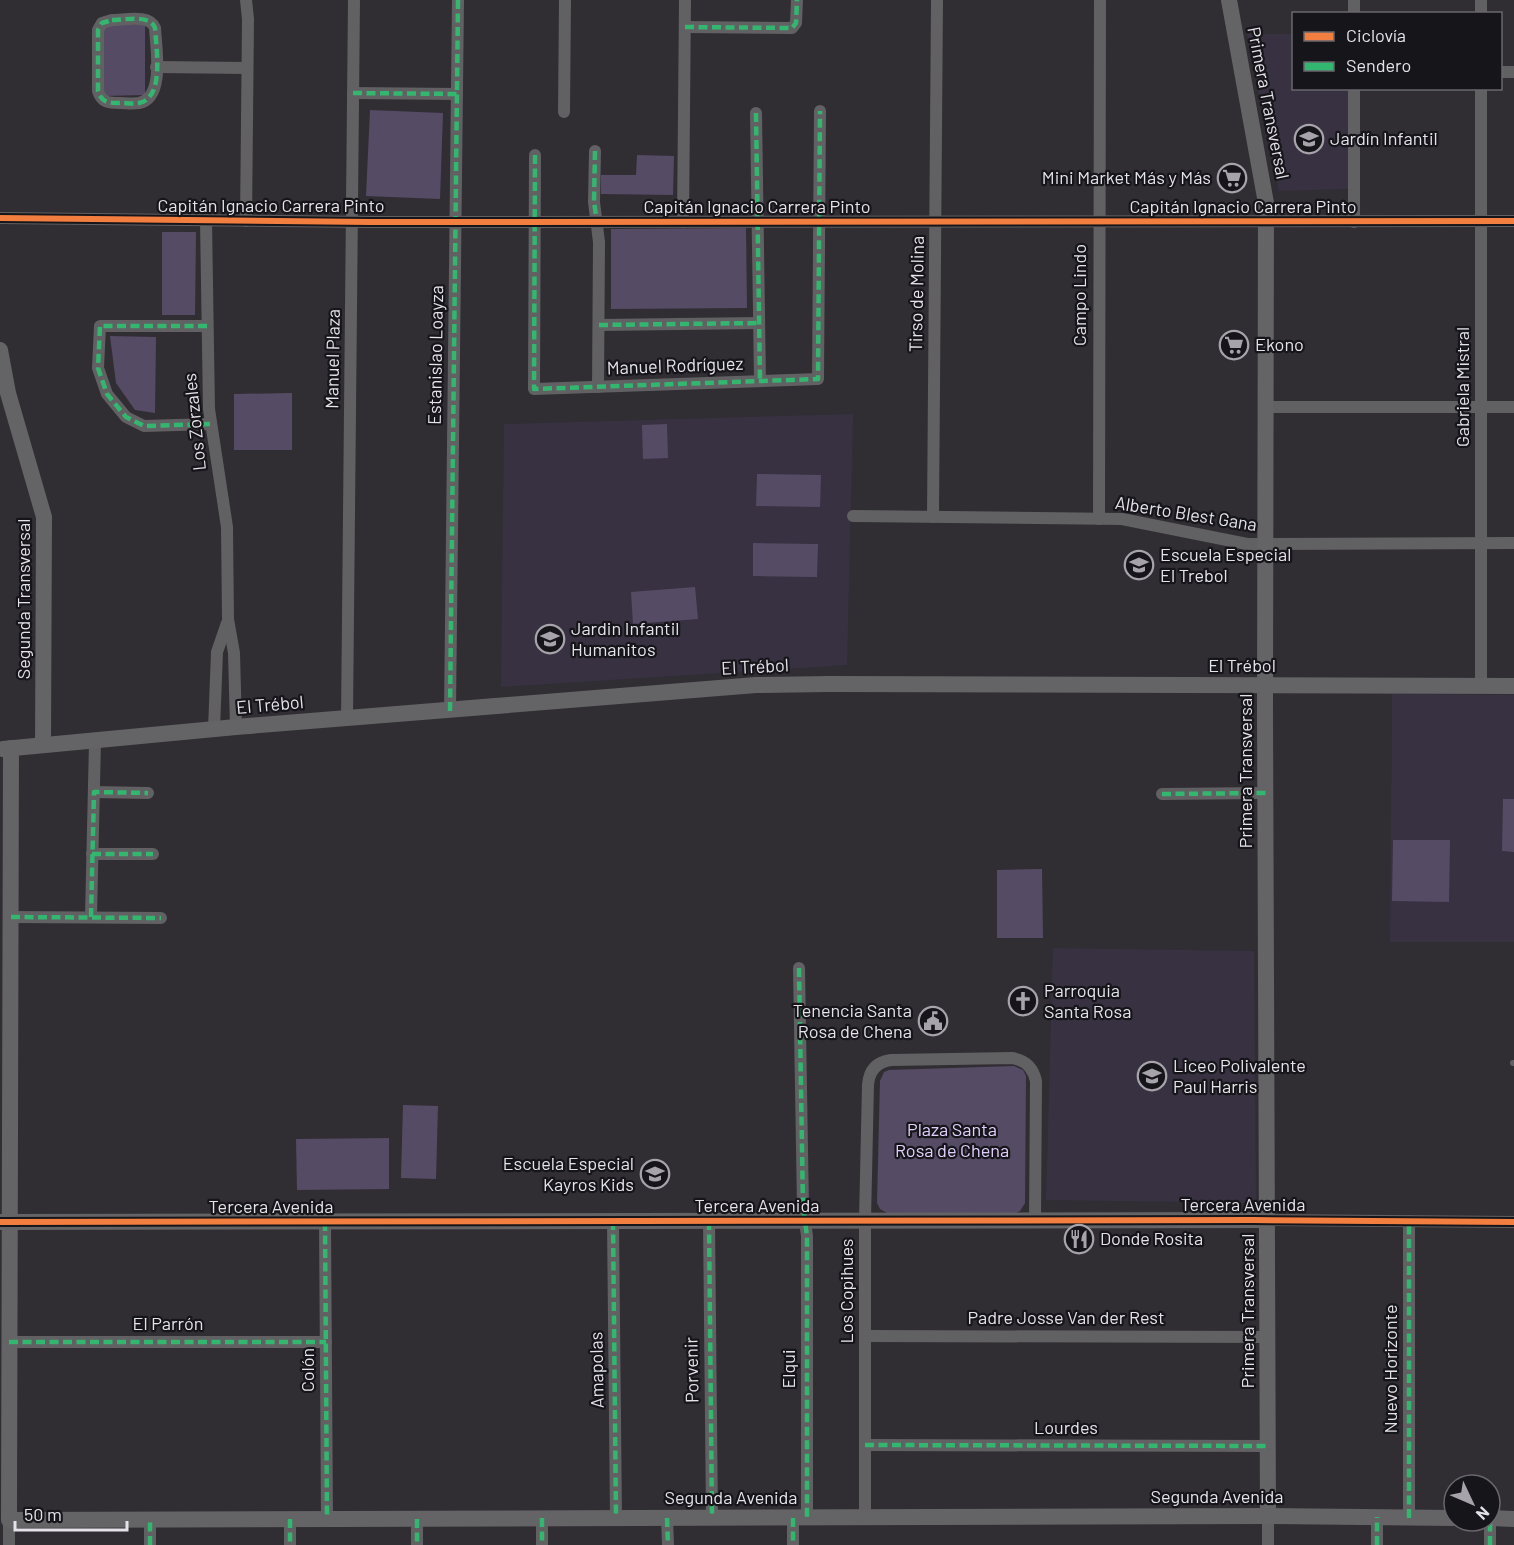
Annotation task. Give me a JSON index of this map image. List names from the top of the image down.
{
  "streets": {
    "street": [
      "Primera Transversal",
      "Capitán Ignacio Carrera Pinto",
      "Tirso de Molina",
      "Campo Lindo",
      "Estanislao Loayza",
      "Manuel Plaza",
      "Manuel Rodríguez",
      "Gabriela Mistral",
      "Los Zorzales",
      "Alberto Blest Gana",
      "Segunda Transversal",
      "El Trébol",
      "Tercera Avenida",
      "Los Copihues",
      "Padre Josse Van der Rest",
      "El Parrón",
      "Elqui",
      "Nuevo Horizonte",
      "Colón",
      "Amapolas",
      "Porvenir",
      "Lourdes",
      "Segunda Avenida"
    ]
  },
  "crossings": [
    ["Primera Transversal", "Capitán Ignacio Carrera Pinto"],
    ["Primera Transversal", "Alberto Blest Gana"],
    ["Primera Transversal", "El Trébol"],
    ["Primera Transversal", "Tercera Avenida"],
    ["Primera Transversal", "Padre Josse Van der Rest"],
    ["Primera Transversal", "Lourdes"],
    ["Primera Transversal", "Segunda Avenida"],
    ["Capitán Ignacio Carrera Pinto", "Tirso de Molina"],
    ["Capitán Ignacio Carrera Pinto", "Campo Lindo"],
    ["Capitán Ignacio Carrera Pinto", "Estanislao Loayza"],
    ["Capitán Ignacio Carrera Pinto", "Manuel Plaza"],
    ["Capitán Ignacio Carrera Pinto", "Manuel Rodríguez"],
    ["Capitán Ignacio Carrera Pinto", "Gabriela Mistral"],
    ["Capitán Ignacio Carrera Pinto", "Los Zorzales"],
    ["Tirso de Molina", "Alberto Blest Gana"],
    ["Campo Lindo", "Alberto Blest Gana"],
    ["Estanislao Loayza", "El Trébol"],
    ["Manuel Plaza", "El Trébol"],
    ["Gabriela Mistral", "Alberto Blest Gana"],
    ["Gabriela Mistral", "El Trébol"],
    ["Los Zorzales", "El Trébol"],
    ["Segunda Transversal", "El Trébol"],
    ["Tercera Avenida", "Los Copihues"],
    ["Tercera Avenida", "Elqui"],
    ["Tercera Avenida", "Nuevo Horizonte"],
    ["Tercera Avenida", "Colón"],
    ["Tercera Avenida", "Amapolas"],
    ["Tercera Avenida", "Porvenir"],
    ["Los Copihues", "Padre Josse Van der Rest"],
    ["Los Copihues", "Lourdes"],
    ["Los Copihues", "Segunda Avenida"],
    ["El Parrón", "Colón"],
    ["Elqui", "Segunda Avenida"],
    ["Nuevo Horizonte", "Segunda Avenida"],
    ["Colón", "Segunda Avenida"],
    ["Amapolas", "Segunda Avenida"],
    ["Porvenir", "Segunda Avenida"]
  ],
  "parks": ["Plaza Santa Rosa de Chena"],
  "places": {
    "school or university": [
      "Jardín Infantil",
      "Escuela Especial El Trebol",
      "Jardin Infantil Humanitos",
      "Liceo Polivalente Paul Harris",
      "Escuela Especial Kayros Kids"
    ],
    "supermarket": ["Mini Market Más y Más", "Ekono"],
    "church": ["Parroquia Santa Rosa"],
    "public building": ["Tenencia Santa Rosa de Chena"],
    "restaurant": ["Donde Rosita"]
  },
  "legend": ["Ciclovía", "Sendero"],
  "scale_bar": "50 m",
  "north": "bottom right"
}
